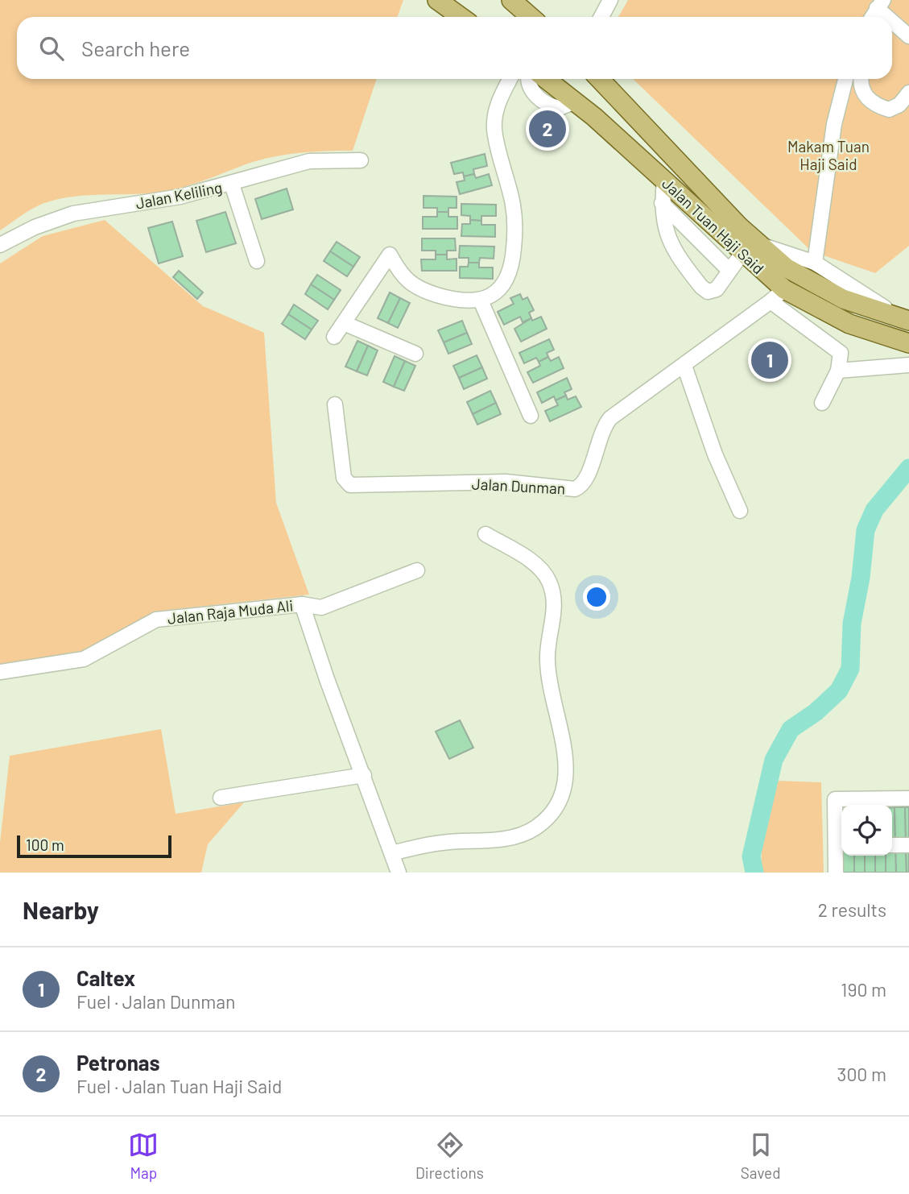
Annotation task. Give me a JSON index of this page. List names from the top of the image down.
{
  "streets": {
    "main road": ["Jalan Tuan Haji Said"],
    "street": ["Jalan Keliling", "Jalan Dunman", "Jalan Raja Muda Ali"]
  },
  "crossings": [
    ["Jalan Tuan Haji Said", "Jalan Dunman"]
  ],
  "parks": ["Makam Tuan Haji Said"],
  "scale_bar": "100 m",
  "page": {
    "search": "Search here",
    "pins": ["2", "1"],
    "scale": "100 m",
    "heading": ["Nearby", "2 results"],
    "list": [
      {
        "mark": "1",
        "name": "Caltex",
        "note": "Fuel · Jalan Dunman",
        "value": "190 m"
      },
      {
        "mark": "2",
        "name": "Petronas",
        "note": "Fuel · Jalan Tuan Haji Said",
        "value": "300 m"
      }
    ],
    "nav": ["Map", "Directions", "Saved"]
  }
}
